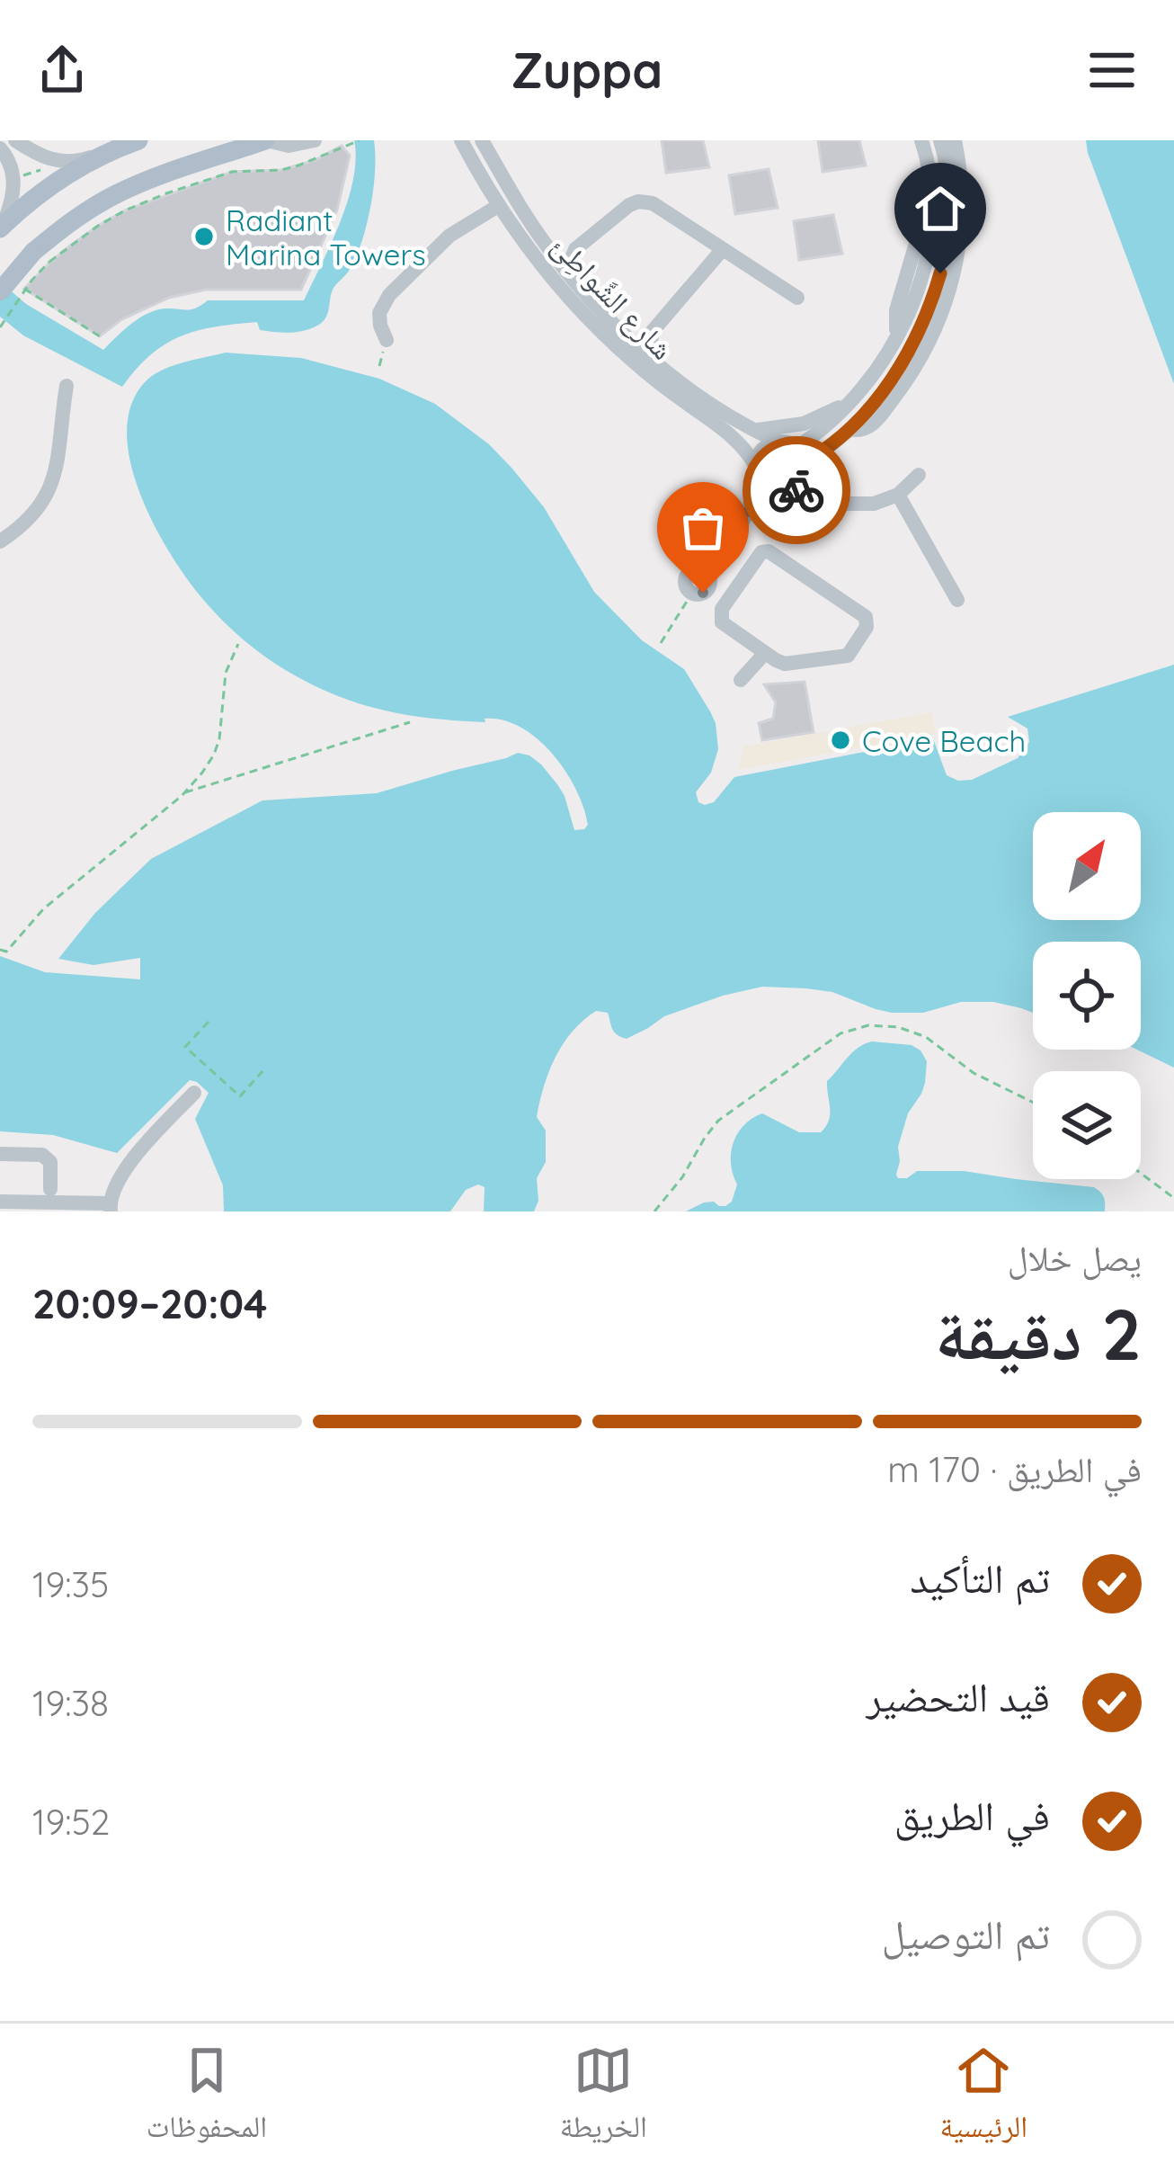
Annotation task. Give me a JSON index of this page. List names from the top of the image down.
{
  "streets": {
    "street": ["شارع الشَّواطِئ"]
  },
  "places": ["Radiant Marina Towers", "Cove Beach"],
  "north": "top right",
  "page": {
    "header": "Zuppa",
    "heading": ["2 دقيقة", "يصل خلال", "20:04–20:09"],
    "bar": "في الطريق · 170 m",
    "list": [
      ["تم التأكيد", "19:35"],
      ["قيد التحضير", "19:38"],
      ["في الطريق", "19:52"],
      "تم التوصيل"
    ],
    "tabs": ["الرئيسية", "الخريطة", "المحفوظات"]
  }
}
